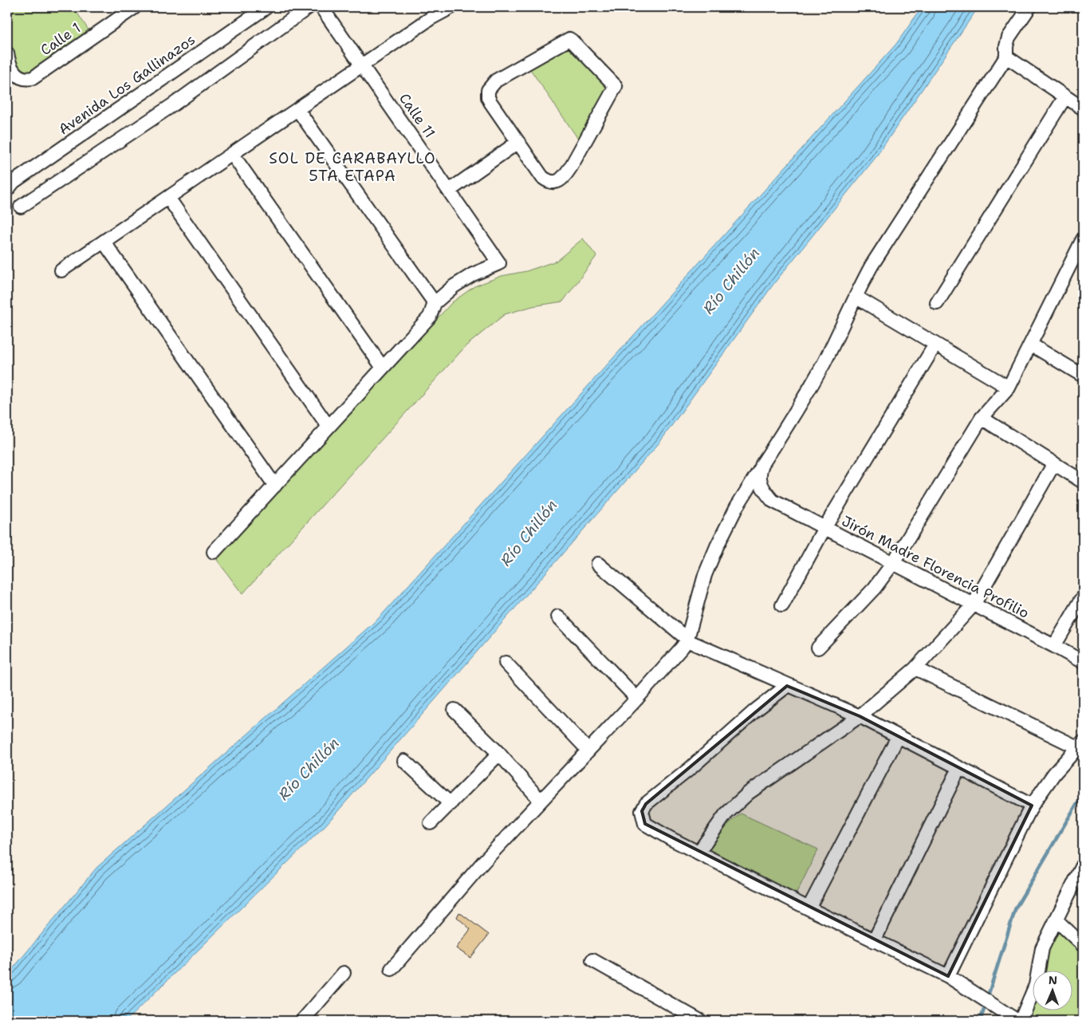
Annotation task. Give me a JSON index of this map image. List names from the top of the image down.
{
  "streets": {
    "street": [
      "Calle 1",
      "Avenida Los Gallinazos",
      "Calle 11",
      "Jirón Madre Florencia Profilio"
    ]
  },
  "districts": ["SOL DE CARABAYLLO 5TA ETAPA"],
  "water": ["Río Chillón"],
  "north": "top"
}
